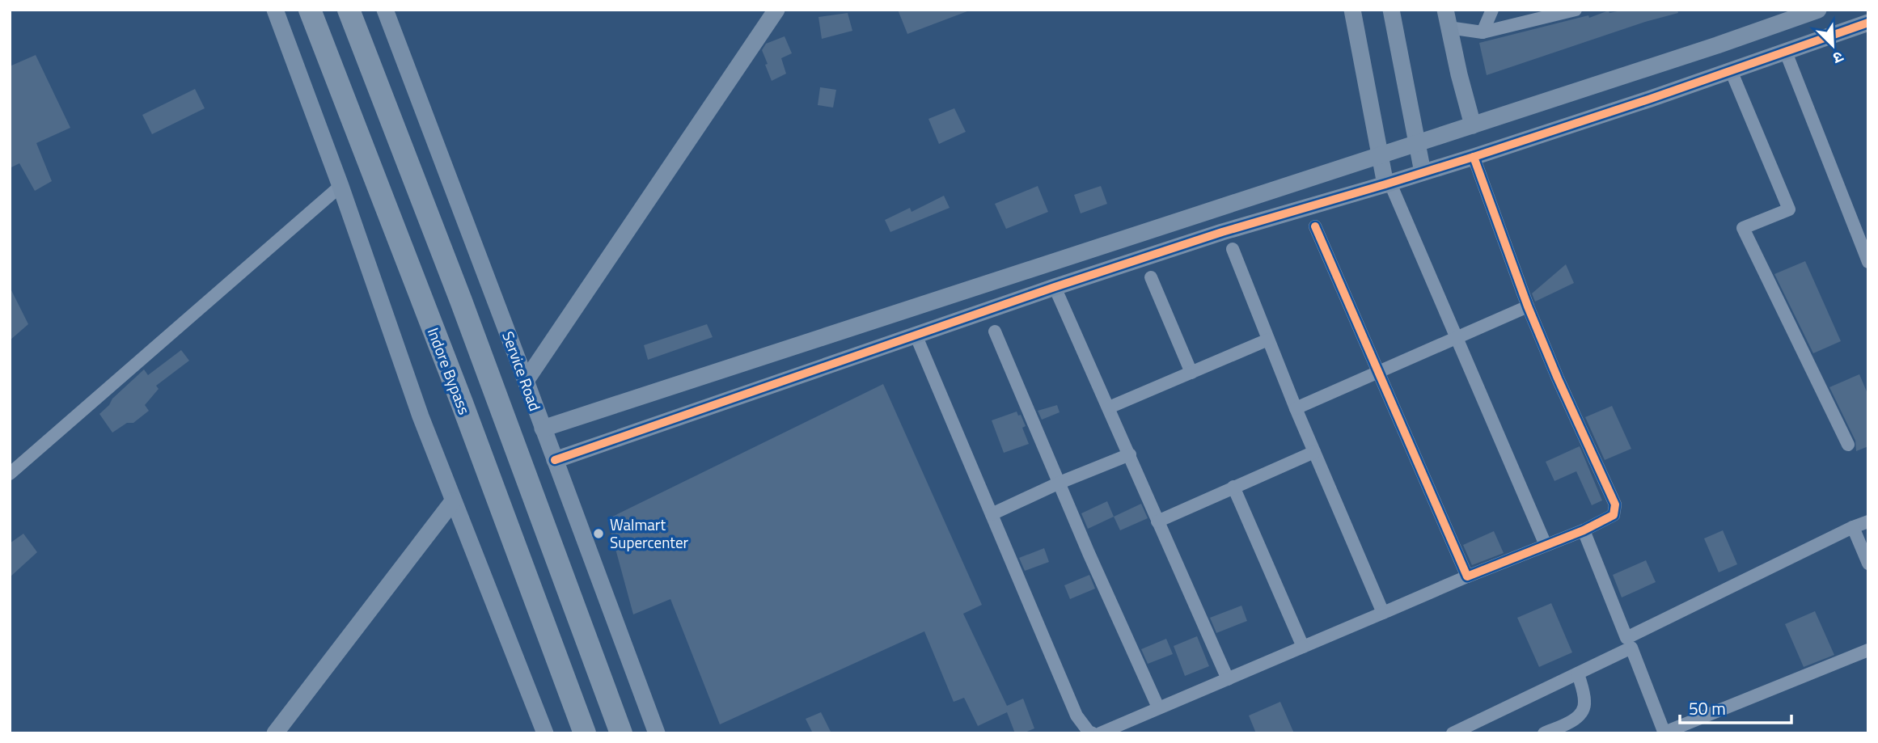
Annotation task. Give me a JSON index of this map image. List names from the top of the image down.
{
  "streets": {
    "highway": ["Indore Bypass"],
    "street": ["Service Road"]
  },
  "places": ["Walmart Supercenter"],
  "scale_bar": "50 m",
  "north": "bottom right"
}
